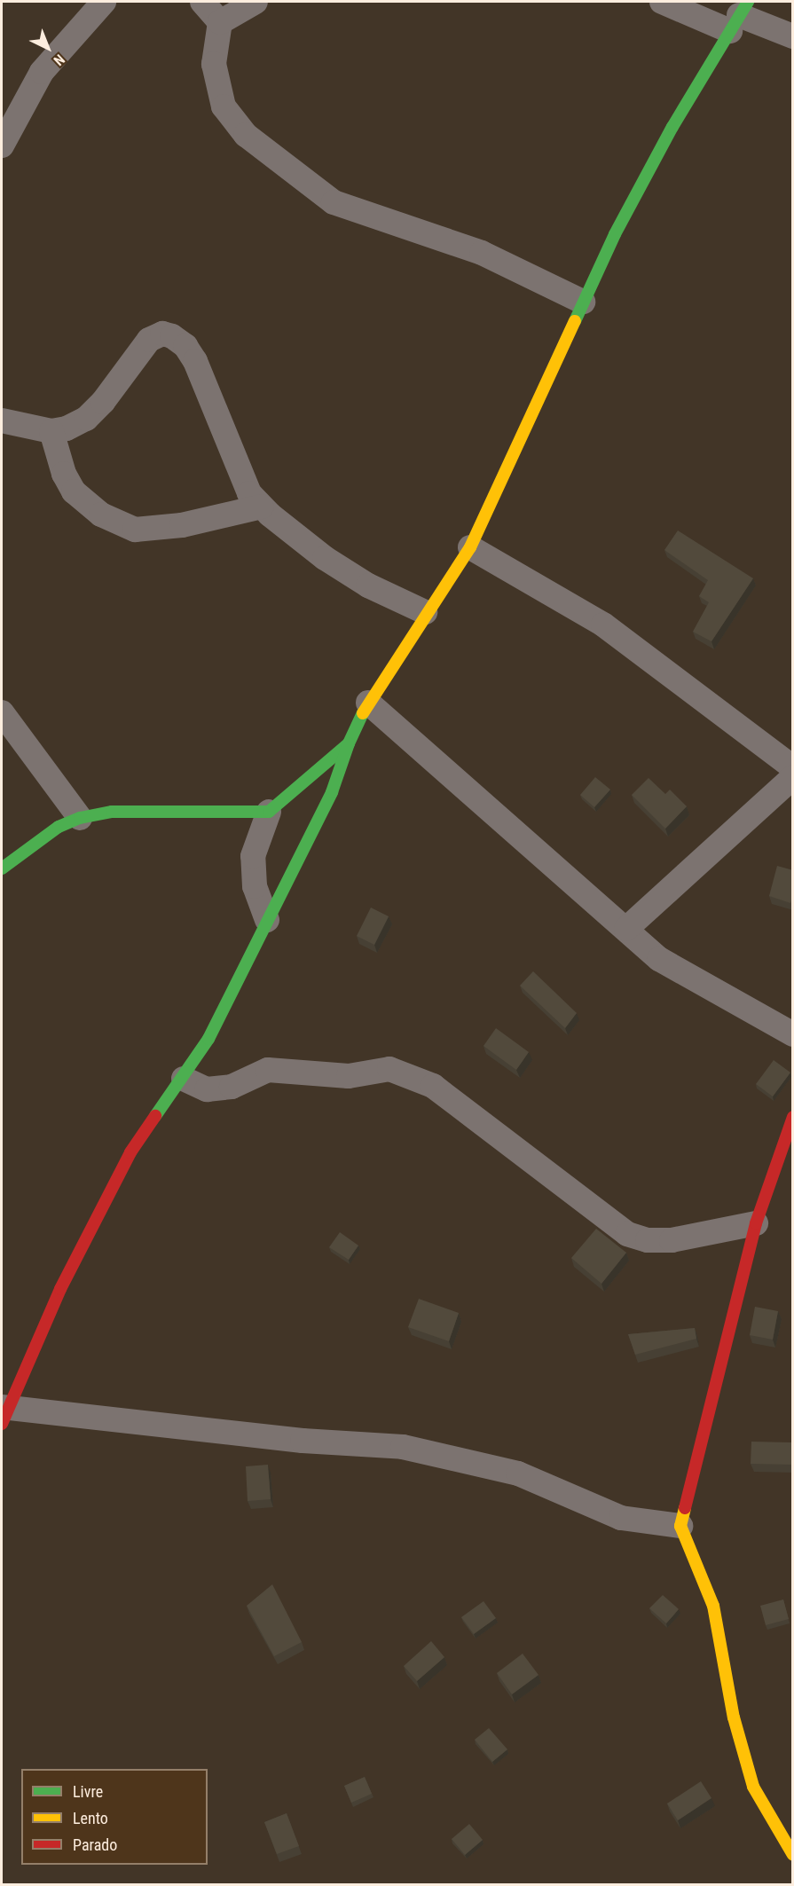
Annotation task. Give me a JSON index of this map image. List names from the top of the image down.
{
  "legend": ["Livre", "Lento", "Parado"],
  "north": "bottom right"
}
